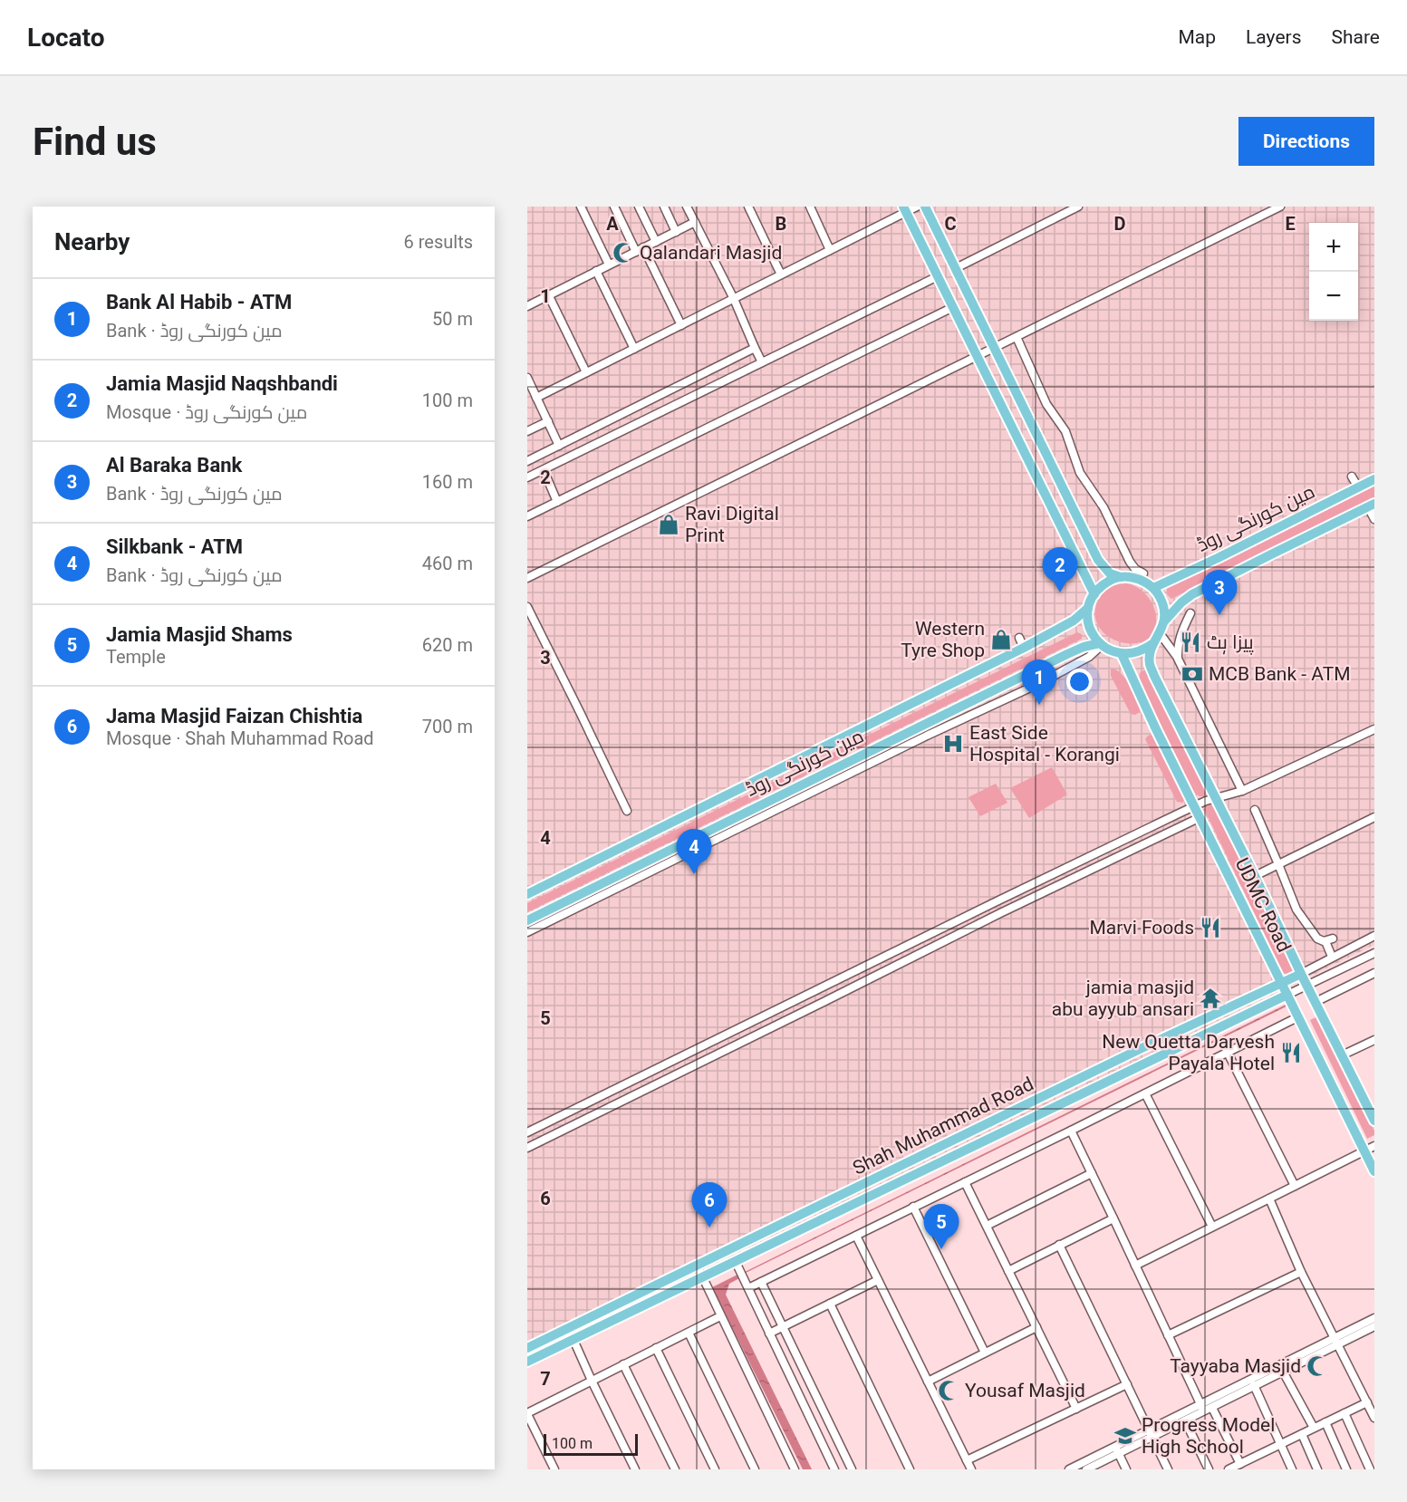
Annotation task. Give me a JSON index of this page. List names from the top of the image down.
{
  "streets": {
    "main road": ["مین کورنگی روڈ", "UDMC Road", "Shah Muhammad Road"]
  },
  "crossings": [
    ["مین کورنگی روڈ", "UDMC Road"],
    ["UDMC Road", "Shah Muhammad Road"]
  ],
  "places": {
    "mosque": ["Qalandari Masjid", "Tayyaba Masjid", "Yousaf Masjid"],
    "shop": ["Ravi Digital Print", "Western Tyre Shop"],
    "restaurant": ["پیزا ہٹ", "Marvi Foods", "New Quetta Darvesh Payala Hotel"],
    "bank": ["MCB Bank - ATM"],
    "hospital": ["East Side Hospital - Korangi"],
    "temple": ["jamia masjid abu ayyub ansari"],
    "school or university": ["Progress Model High School"]
  },
  "scale_bar": "100 m",
  "page": {
    "header": "Locato",
    "nav": ["Map", "Layers", "Share"],
    "buttons": "Directions",
    "title": "Find us",
    "heading": ["Nearby", "6 results"],
    "map_buttons": ["+", "−"],
    "list": [
      {
        "mark": "1",
        "name": "Bank Al Habib - ATM",
        "note": "Bank · مین کورنگی روڈ",
        "value": "50 m"
      },
      {
        "mark": "2",
        "name": "Jamia Masjid Naqshbandi",
        "note": "Mosque · مین کورنگی روڈ",
        "value": "100 m"
      },
      {
        "mark": "3",
        "name": "Al Baraka Bank",
        "note": "Bank · مین کورنگی روڈ",
        "value": "160 m"
      },
      {
        "mark": "4",
        "name": "Silkbank - ATM",
        "note": "Bank · مین کورنگی روڈ",
        "value": "460 m"
      },
      {
        "mark": "5",
        "name": "Jamia Masjid Shams",
        "note": "Temple",
        "value": "620 m"
      },
      {
        "mark": "6",
        "name": "Jama Masjid Faizan Chishtia",
        "note": "Mosque · Shah Muhammad Road",
        "value": "700 m"
      }
    ],
    "pins": [
      "2",
      "3",
      "1",
      "4",
      "6",
      "5"
    ],
    "scale": "100 m"
  },
  "grid": {
    "columns": [
      "A",
      "B",
      "C",
      "D",
      "E"
    ],
    "rows": [
      "1",
      "2",
      "3",
      "4",
      "5",
      "6",
      "7"
    ]
  }
}
